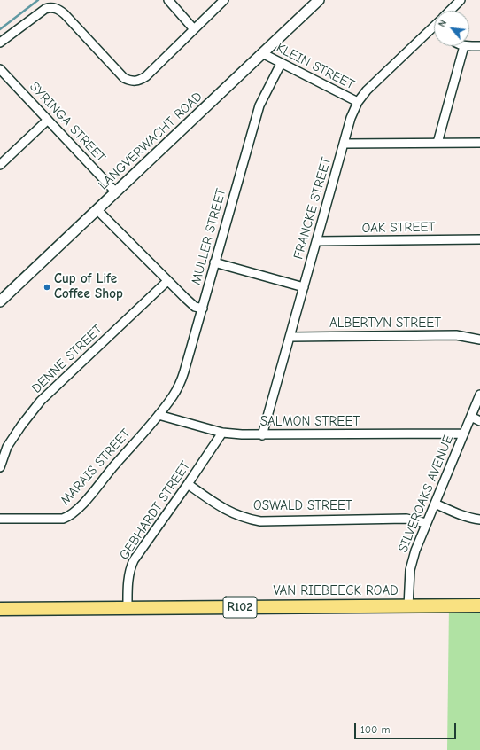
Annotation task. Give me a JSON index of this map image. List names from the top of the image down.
{
  "streets": {
    "main road": ["VAN RIEBEECK ROAD", "R102"],
    "street": [
      "KLEIN STREET",
      "SYRINGA STREET",
      "LANGVERWACHT ROAD",
      "FRANCKE STREET",
      "OAK STREET",
      "MULLER STREET",
      "ALBERTYN STREET",
      "DENNE STREET",
      "SALMON STREET",
      "MARAIS STREET",
      "SILVEROAKS AVENUE",
      "OSWALD STREET",
      "GEBHARDT STREET"
    ]
  },
  "crossings": [
    ["KLEIN STREET", "LANGVERWACHT ROAD"],
    ["KLEIN STREET", "FRANCKE STREET"],
    ["KLEIN STREET", "MULLER STREET"],
    ["SYRINGA STREET", "LANGVERWACHT ROAD"],
    ["FRANCKE STREET", "OAK STREET"],
    ["FRANCKE STREET", "ALBERTYN STREET"],
    ["FRANCKE STREET", "SALMON STREET"],
    ["MULLER STREET", "SALMON STREET"],
    ["MULLER STREET", "MARAIS STREET"],
    ["SALMON STREET", "MARAIS STREET"],
    ["SALMON STREET", "SILVEROAKS AVENUE"],
    ["SALMON STREET", "GEBHARDT STREET"],
    ["SILVEROAKS AVENUE", "OSWALD STREET"],
    ["SILVEROAKS AVENUE", "VAN RIEBEECK ROAD"],
    ["OSWALD STREET", "GEBHARDT STREET"],
    ["GEBHARDT STREET", "VAN RIEBEECK ROAD"]
  ],
  "places": ["Cup of Life Coffee Shop"],
  "scale_bar": "100 m",
  "north": "top left"
}
